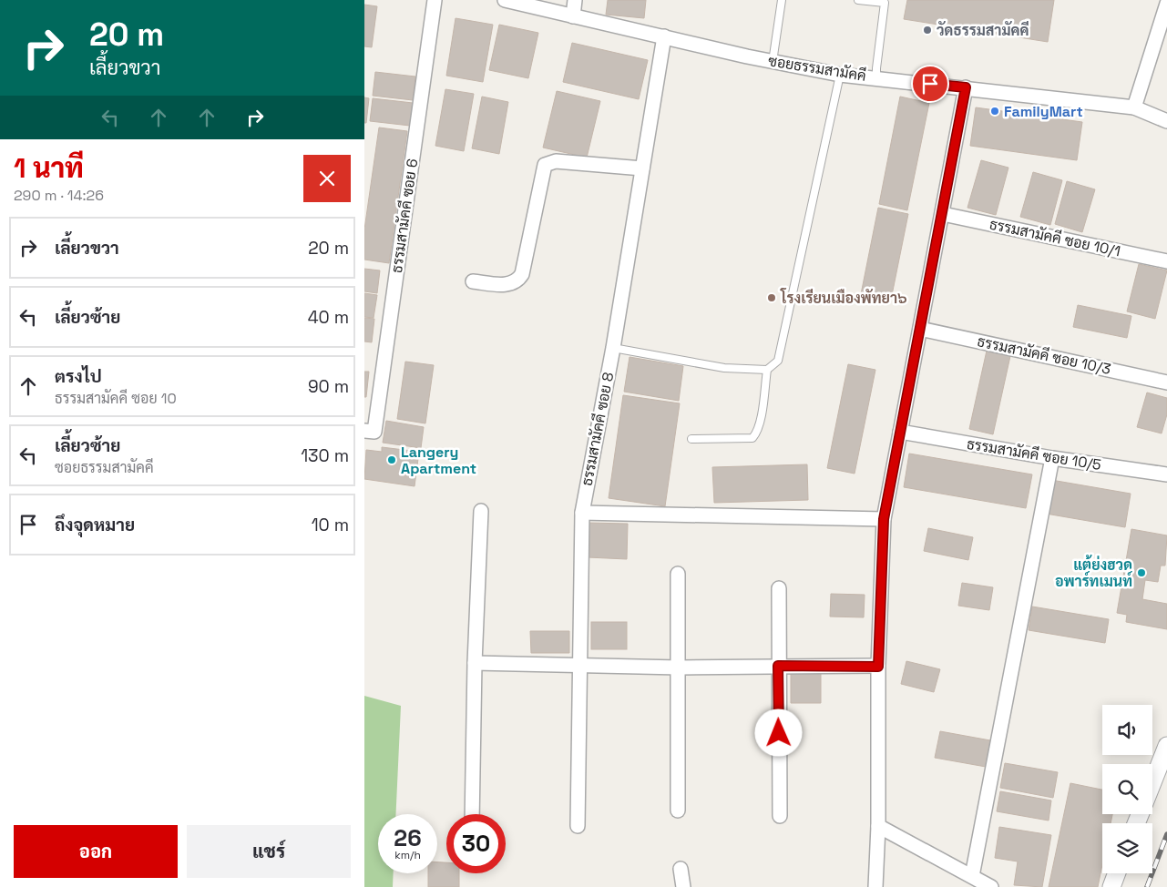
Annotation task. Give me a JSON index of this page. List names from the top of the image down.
{
  "streets": {
    "street": [
      "ซอยธรรมสามัคคี",
      "ธรรมสามัคคี ซอย 6",
      "ธรรมสามัคคี ซอย 10/1",
      "ธรรมสามัคคี ซอย 10/3",
      "ธรรมสามัคคี ซอย 8",
      "ธรรมสามัคคี ซอย 10/5"
    ]
  },
  "crossings": [
    ["ซอยธรรมสามัคคี", "ธรรมสามัคคี ซอย 8"]
  ],
  "places": [
    "วัดธรรมสามัคคี",
    "FamilyMart",
    "โรงเรียนเมืองพัทยา๖",
    "Langery Apartment",
    "แต้ย่งฮวด อพาร์ทเมนท์"
  ],
  "page": {
    "turn": ["20 m", "เลี้ยวขวา"],
    "heading": ["1 นาที", "290 m · 14:26"],
    "list": [
      {
        "name": "เลี้ยวขวา",
        "value": "20 m"
      },
      {
        "name": "เลี้ยวซ้าย",
        "value": "40 m"
      },
      {
        "name": "ตรงไป",
        "note": "ธรรมสามัคคี ซอย 10",
        "value": "90 m"
      },
      {
        "name": "เลี้ยวซ้าย",
        "note": "ซอยธรรมสามัคคี",
        "value": "130 m"
      },
      {
        "name": "ถึงจุดหมาย",
        "value": "10 m"
      }
    ],
    "speed": "26 km/h",
    "limit": "30",
    "buttons": ["ออก", "แชร์"]
  }
}
